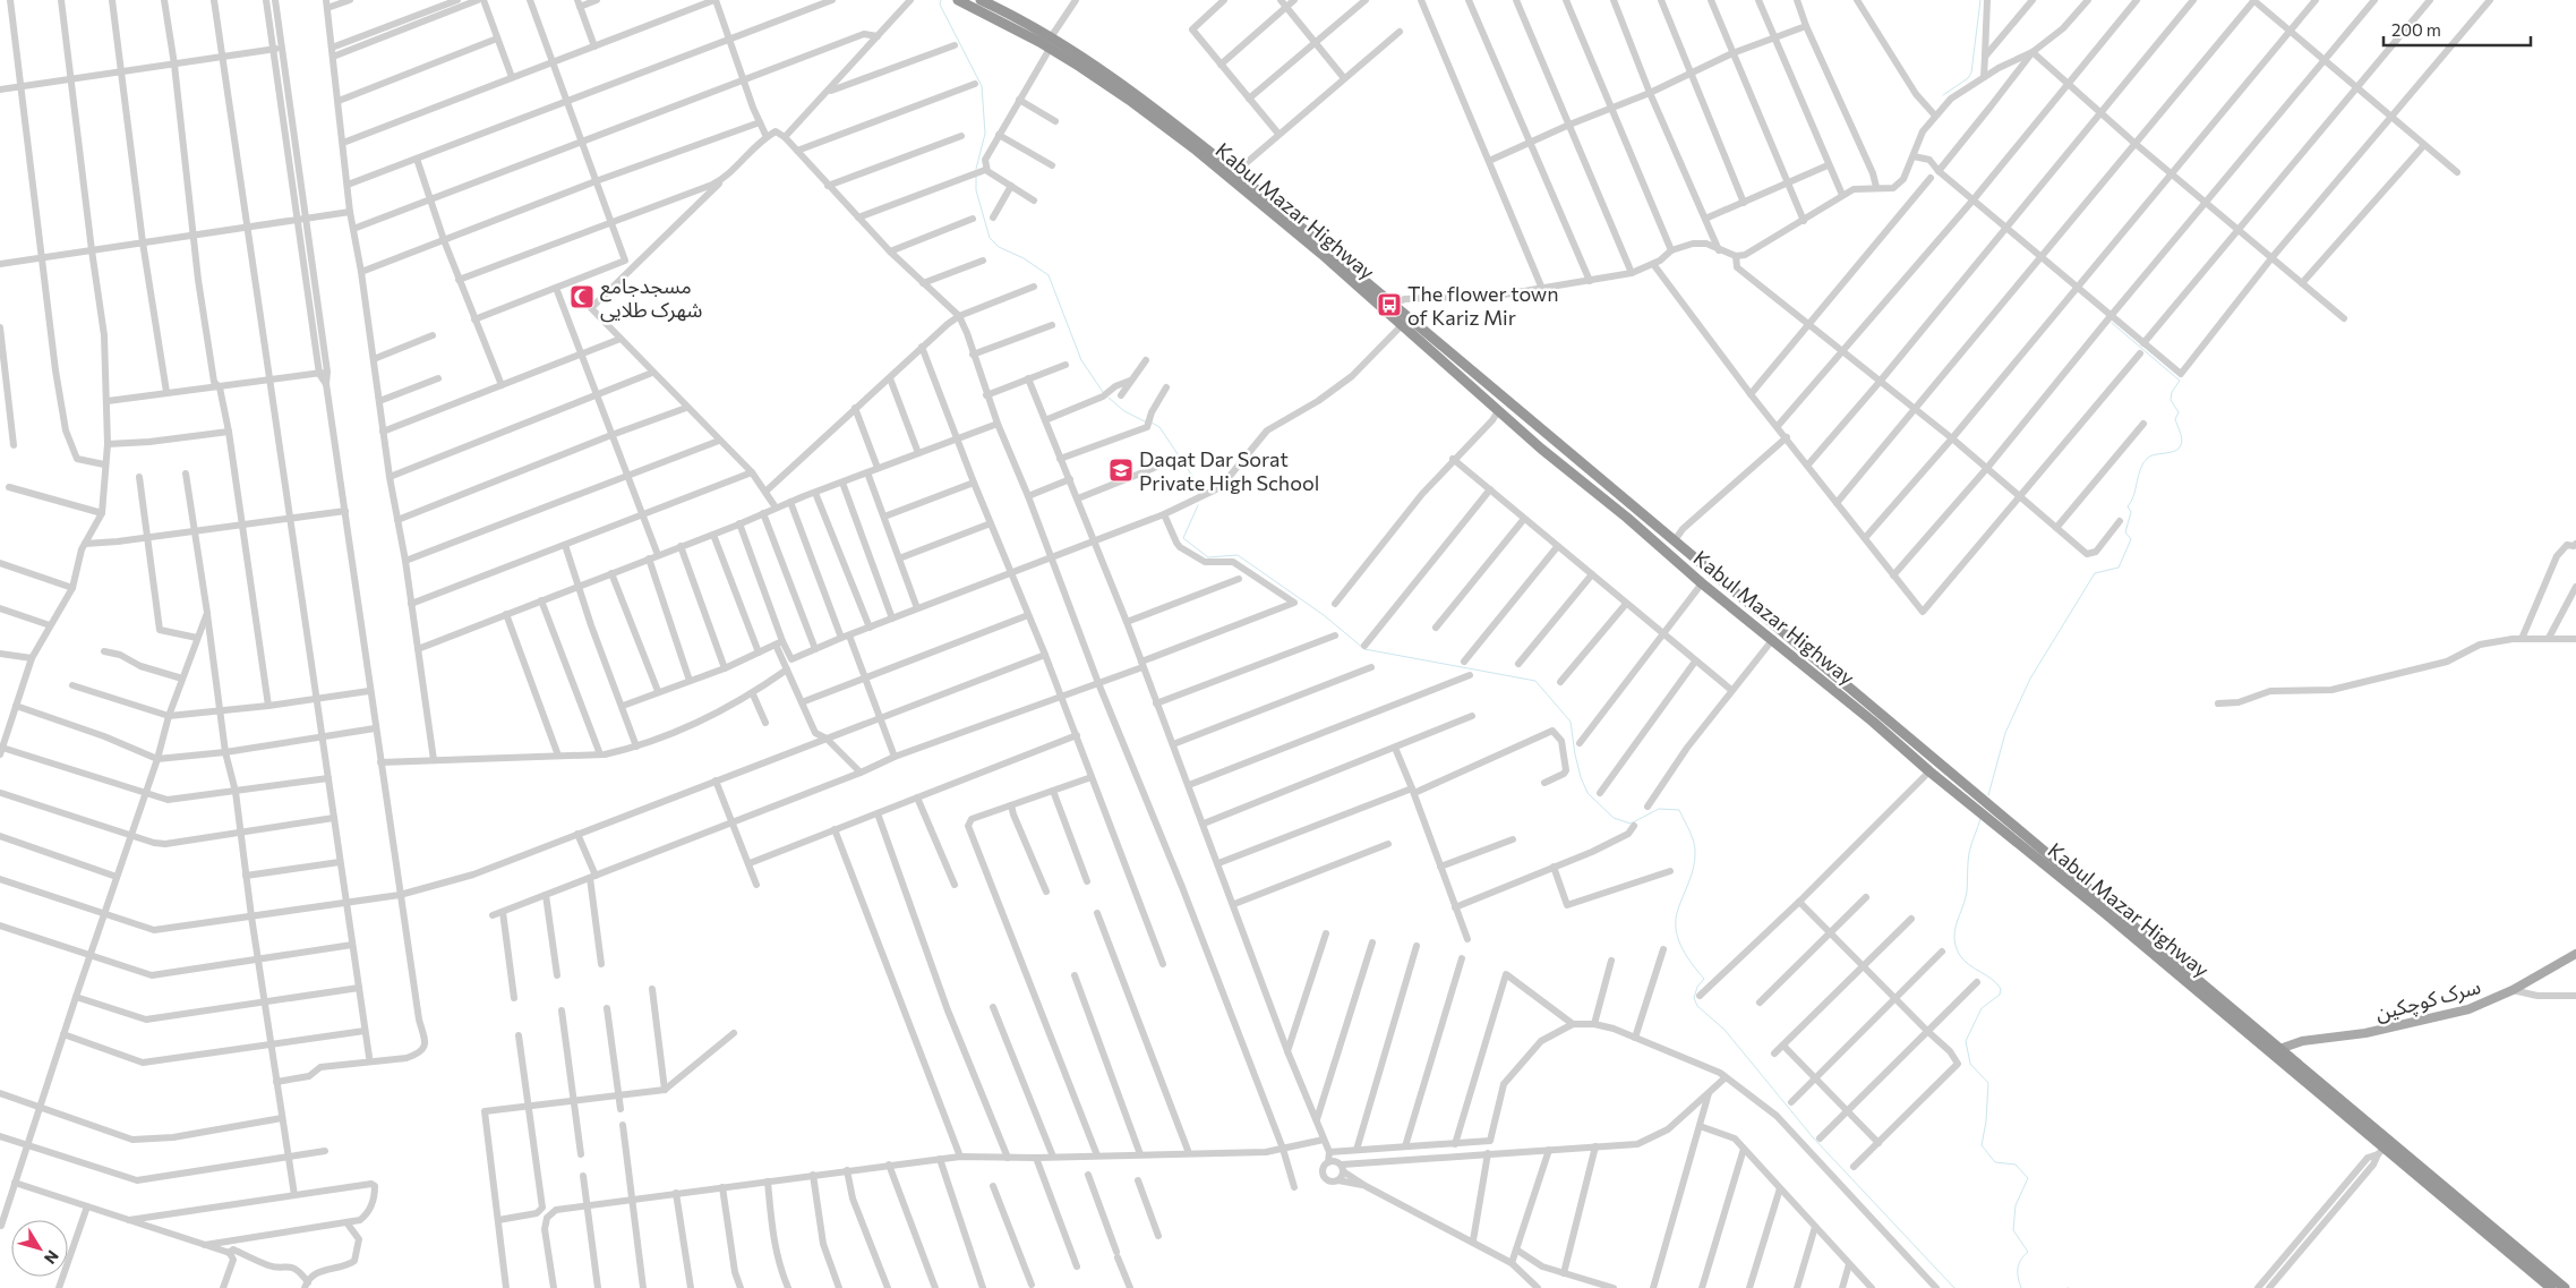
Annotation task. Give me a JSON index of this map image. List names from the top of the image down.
{
  "streets": {
    "highway": ["Kabul Mazar Highway"],
    "main road": ["سرک کوچکین"]
  },
  "crossings": [
    ["Kabul Mazar Highway", "سرک کوچکین"]
  ],
  "places": {
    "mosque": ["مسجدجامع شهرک طلایی"],
    "bus stop": ["The flower town of Kariz Mir"],
    "school or university": ["Daqat Dar Sorat Private High School"]
  },
  "scale_bar": "200 m",
  "north": "bottom right"
}
